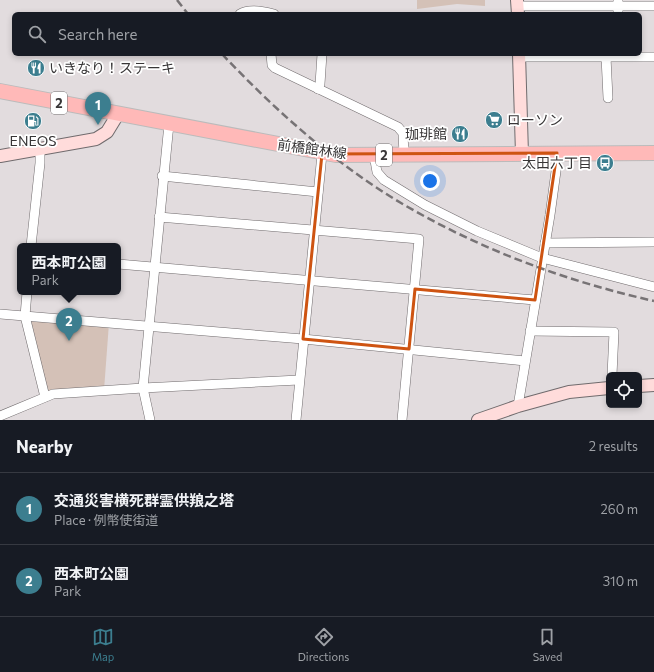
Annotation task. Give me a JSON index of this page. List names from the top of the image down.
{
  "streets": {
    "main road": ["2", "前橋館林線"]
  },
  "places": {
    "restaurant": ["いきなり！ステーキ", "珈琲館"],
    "supermarket": ["ローソン"],
    "fuel station": ["ENEOS"],
    "bus stop": ["太田六丁目"]
  },
  "page": {
    "search": "Search here",
    "pins": ["1", "2"],
    "popup": ["西本町公園", "Park"],
    "heading": ["Nearby", "2 results"],
    "list": [
      {
        "mark": "1",
        "name": "交通災害横死群霊供羪之塔",
        "note": "Place · 例幣使街道",
        "value": "260 m"
      },
      {
        "mark": "2",
        "name": "西本町公園",
        "note": "Park",
        "value": "310 m"
      }
    ],
    "nav": ["Map", "Directions", "Saved"]
  }
}
